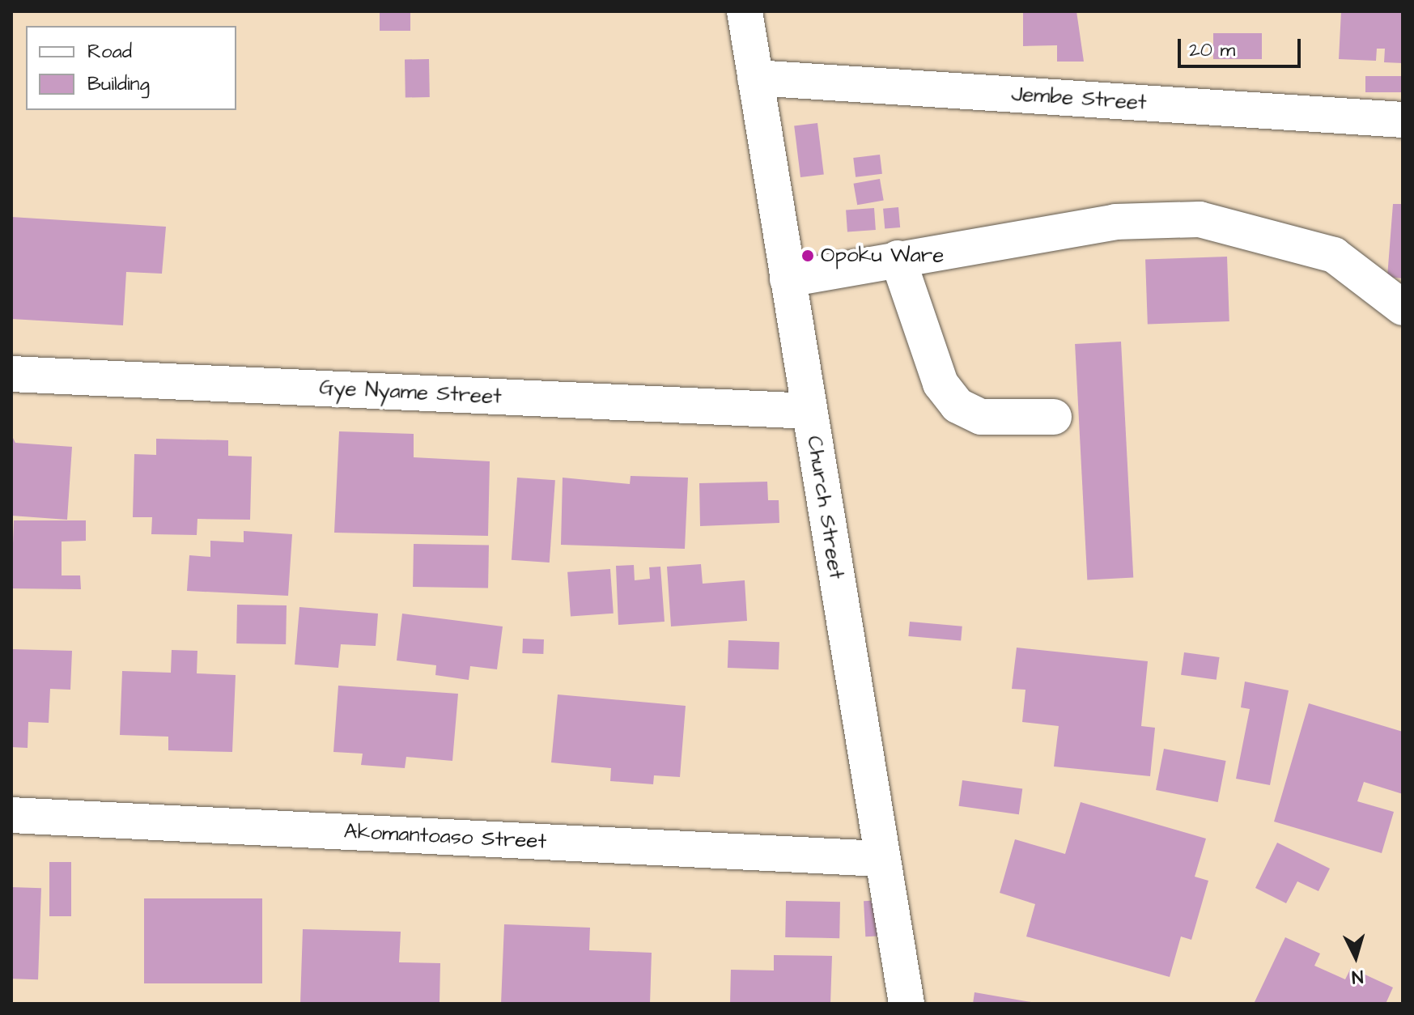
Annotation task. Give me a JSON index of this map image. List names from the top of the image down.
{
  "streets": {
    "street": [
      "Jembe Street",
      "Gye Nyame Street",
      "Church Street",
      "Akomantoaso Street"
    ]
  },
  "crossings": [
    ["Jembe Street", "Church Street"],
    ["Gye Nyame Street", "Church Street"],
    ["Church Street", "Akomantoaso Street"]
  ],
  "places": ["Opoku Ware"],
  "legend": ["Road", "Building"],
  "scale_bar": "20 m",
  "north": "bottom"
}
